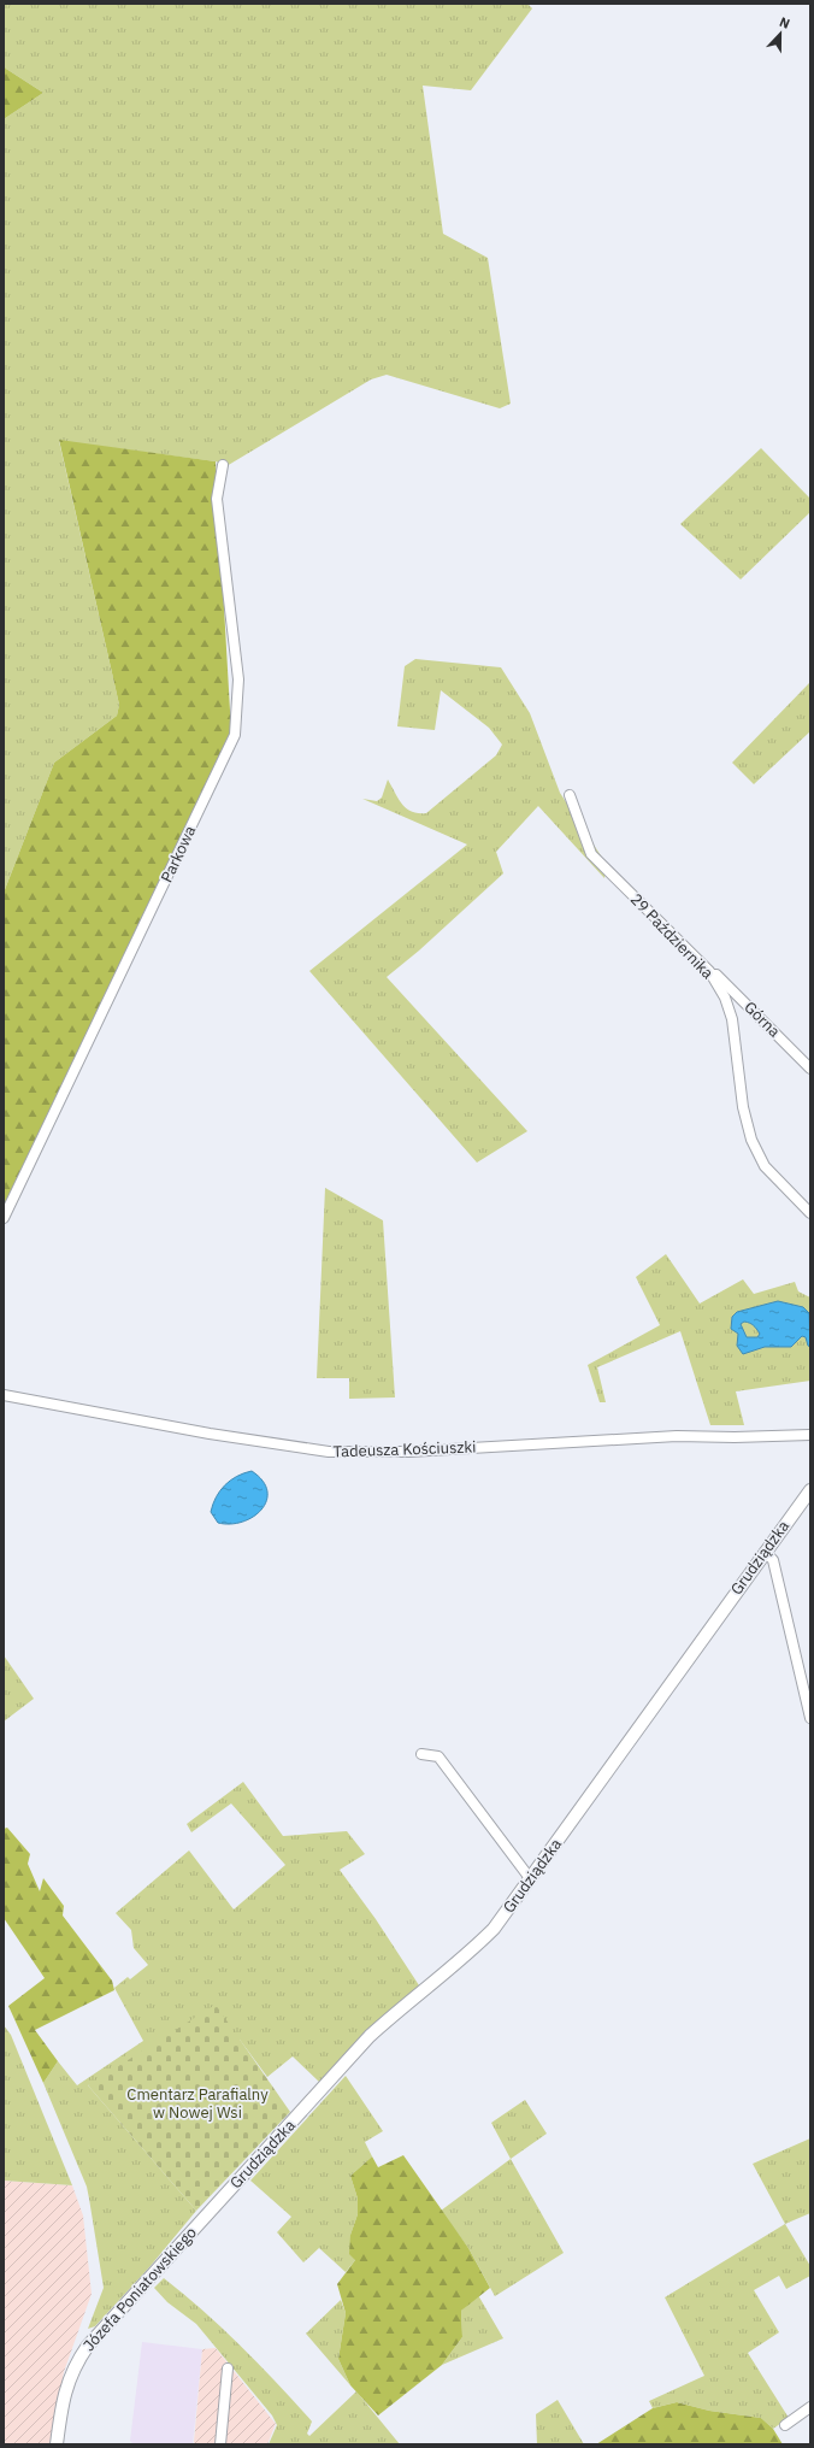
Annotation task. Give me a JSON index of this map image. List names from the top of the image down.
{
  "streets": {
    "street": [
      "Parkowa",
      "29 Października",
      "Górna",
      "Tadeusza Kościuszki",
      "Grudziądzka",
      "Józefa Poniatowskiego"
    ]
  },
  "crossings": [
    ["29 Października", "Górna"],
    ["Grudziądzka", "Józefa Poniatowskiego"]
  ],
  "parks": ["Cmentarz Parafialny w Nowej Wsi"],
  "north": "top"
}
